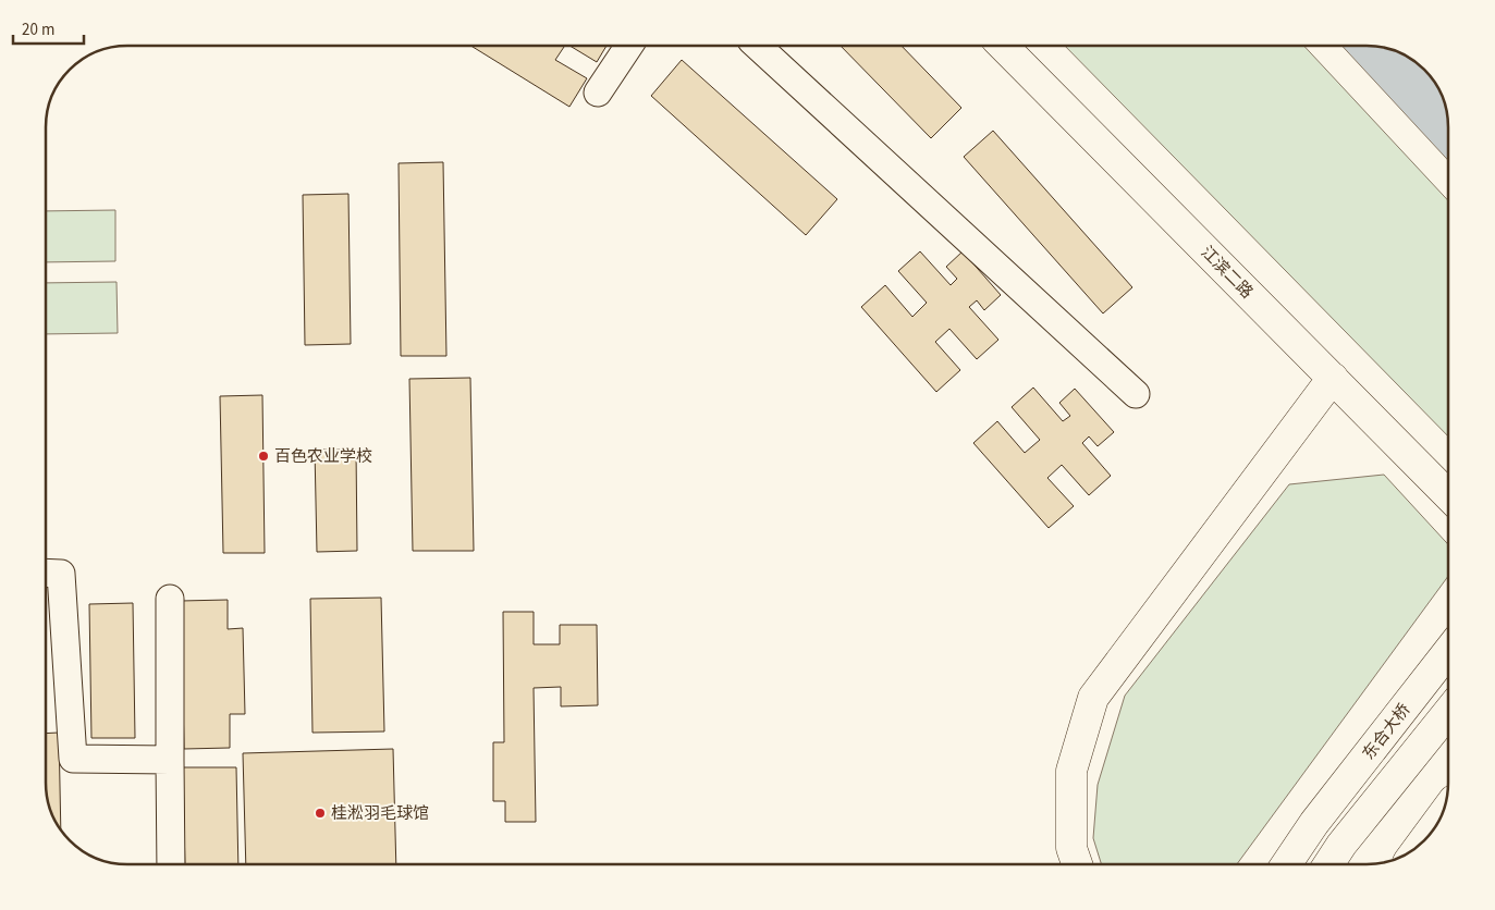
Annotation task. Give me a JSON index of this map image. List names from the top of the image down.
{
  "streets": {
    "main road": ["江滨二路", "东合大桥"]
  },
  "places": ["百色农业学校", "桂淞羽毛球馆"],
  "scale_bar": "20 m"
}
